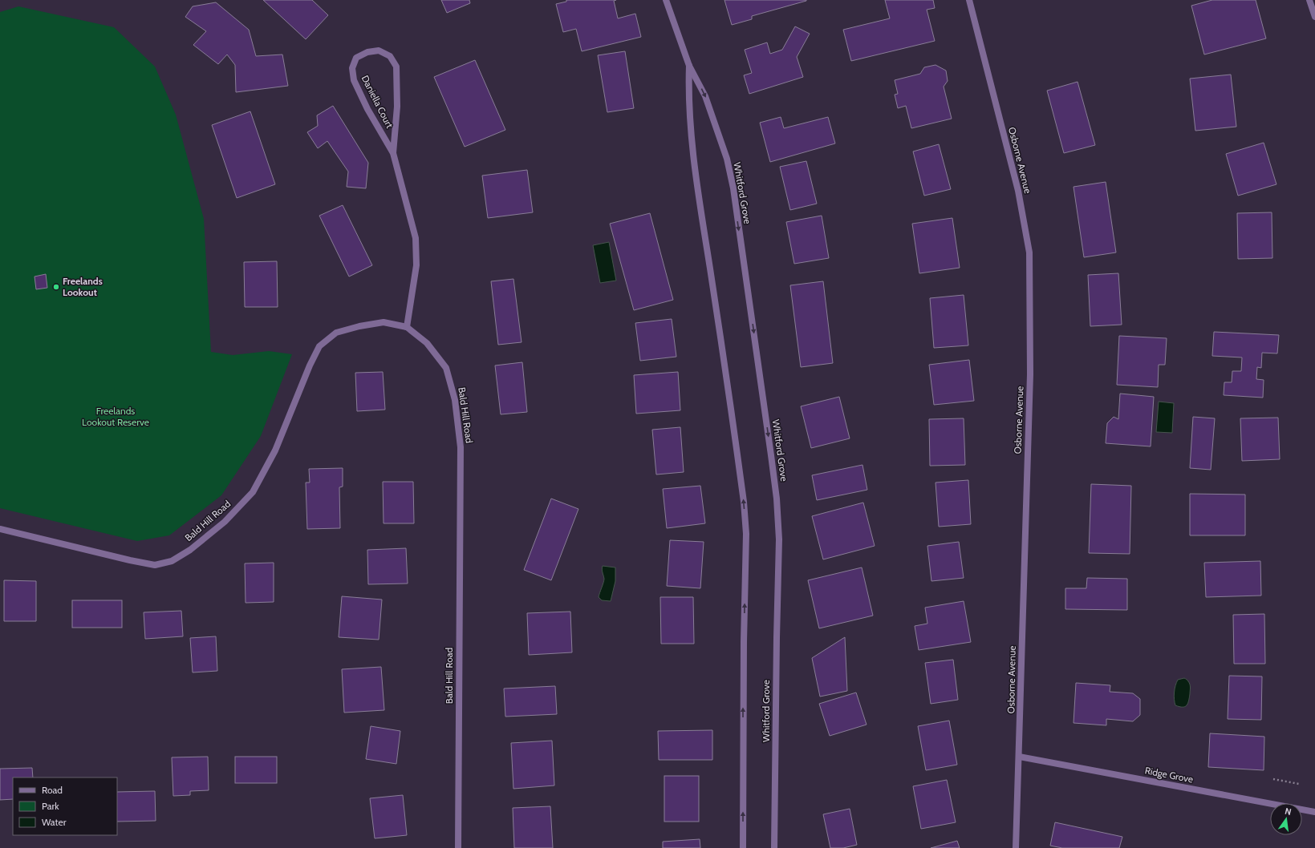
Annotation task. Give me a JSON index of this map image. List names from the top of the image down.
{
  "streets": {
    "street": [
      "Daniella Court",
      "Osborne Avenue",
      "Whitford Grove",
      "Bald Hill Road",
      "Ridge Grove"
    ]
  },
  "crossings": [
    ["Daniella Court", "Bald Hill Road"],
    ["Osborne Avenue", "Ridge Grove"]
  ],
  "parks": ["Freelands Lookout Reserve"],
  "places": ["Freelands Lookout"],
  "legend": ["Road", "Park", "Water"],
  "north": "top"
}
